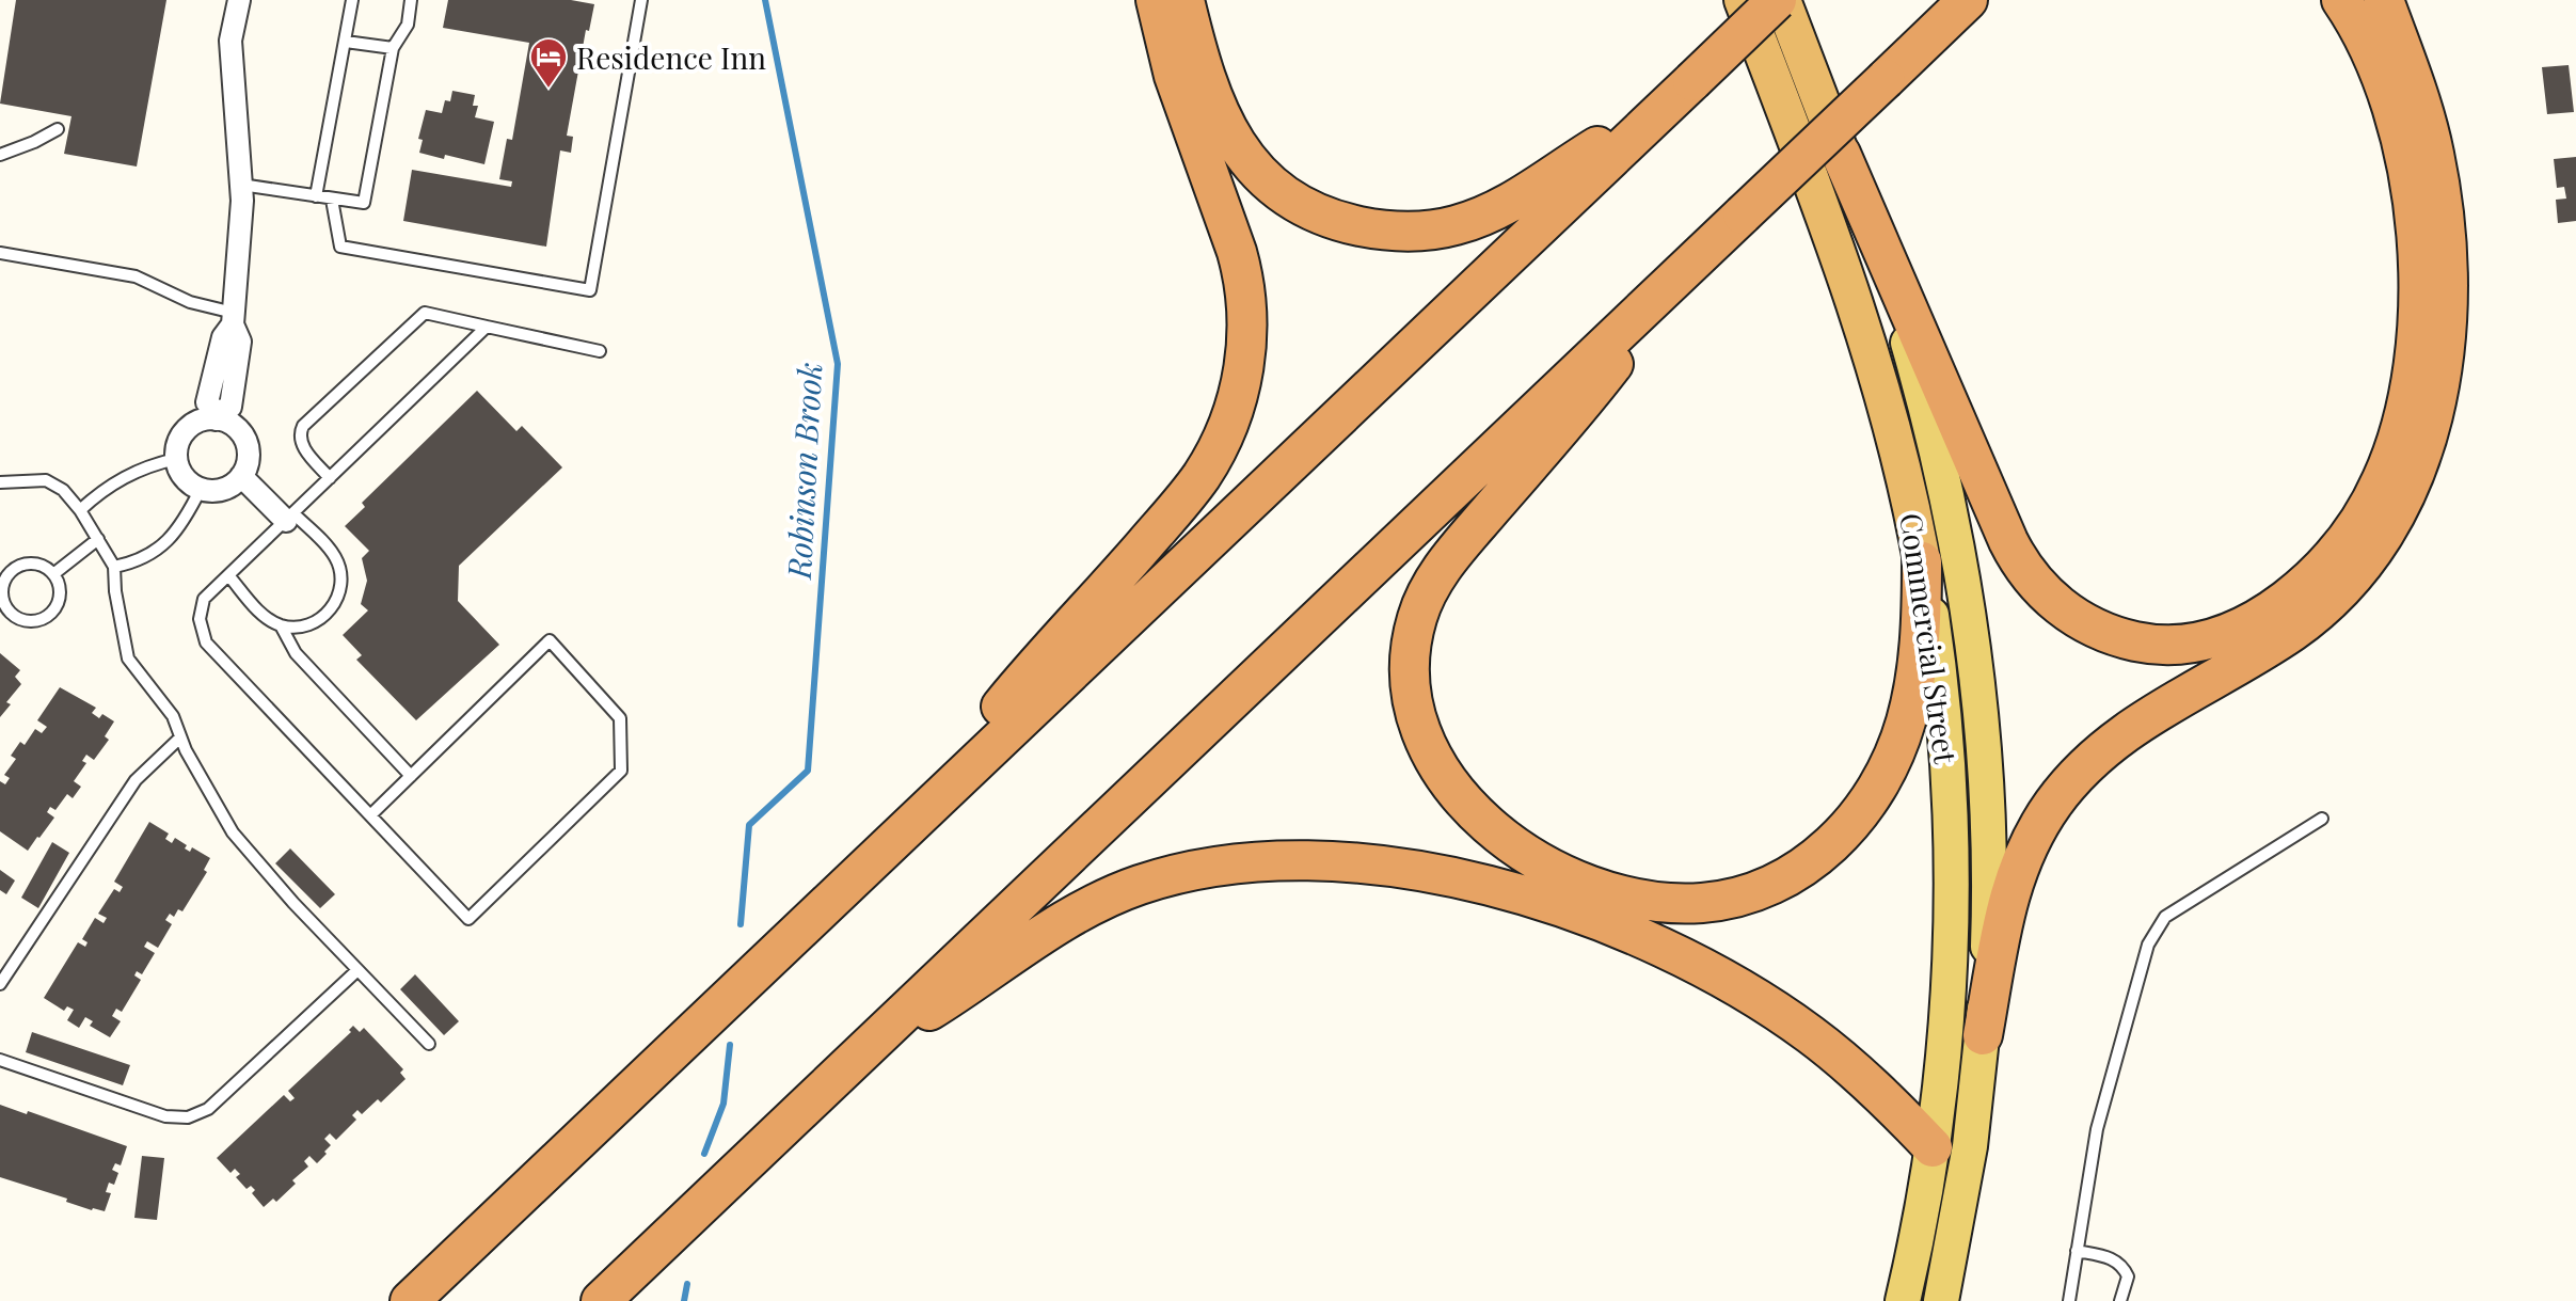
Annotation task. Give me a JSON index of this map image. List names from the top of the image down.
{
  "streets": {
    "highway": ["Commercial Street"]
  },
  "water": ["Robinson Brook"],
  "places": {
    "hotel": ["Residence Inn"]
  }
}
